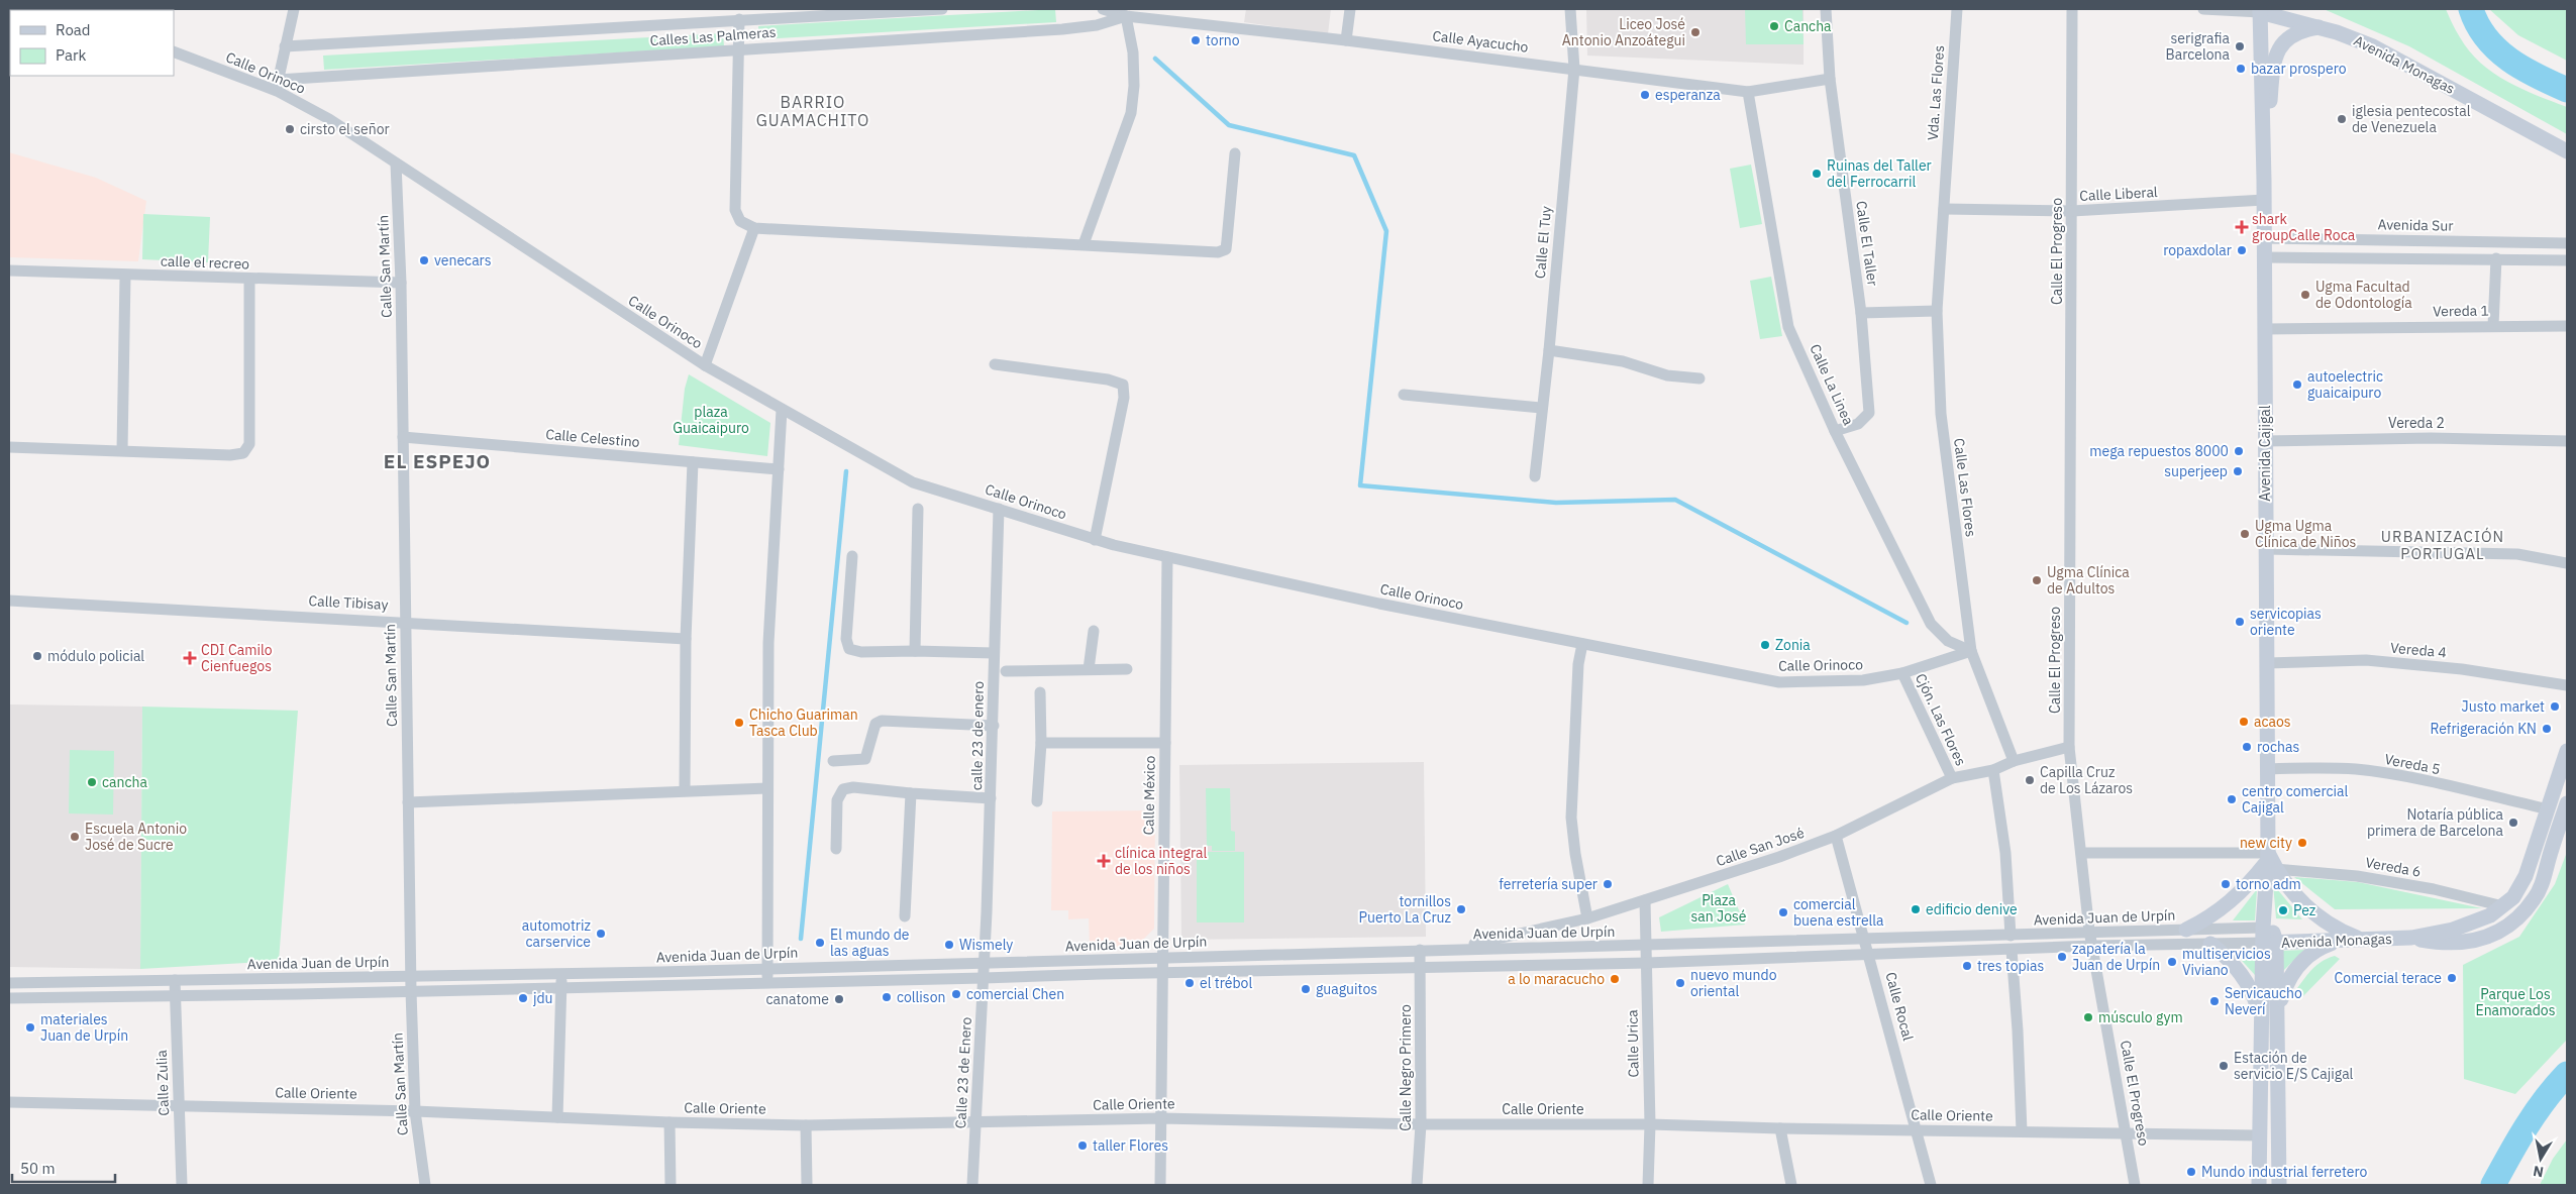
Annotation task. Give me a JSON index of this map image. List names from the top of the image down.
{
  "streets": {
    "main road": ["Avenida Monagas", "Avenida Cajigal"],
    "street": [
      "Calles Las Palmeras",
      "Calle Ayacucho",
      "Calle Orinoco",
      "Vda. Las Flores",
      "Calle Liberal",
      "Avenida Sur",
      "Calle El Tuy",
      "Calle El Taller",
      "Calle El Progreso",
      "calle el recreo",
      "Calle San Martín",
      "Vereda 1",
      "Calle La Linea",
      "Vereda 2",
      "Calle Celestino",
      "Calle Las Flores",
      "Calle Tibisay",
      "Vereda 4",
      "Cjón. Las Flores",
      "calle 23 de enero",
      "Vereda 5",
      "Calle México",
      "Calle San José",
      "Vereda 6",
      "Avenida Juan de Urpín",
      "Calle Rocal",
      "Calle Urica",
      "Calle Negro Primero",
      "Calle 23 de Enero",
      "Calle Zulia",
      "Calle Oriente"
    ]
  },
  "crossings": [
    ["Calles Las Palmeras", "Calle Ayacucho"],
    ["Calles Las Palmeras", "Calle Orinoco"],
    ["Calle Ayacucho", "Calle El Tuy"],
    ["Calle Ayacucho", "Calle El Taller"],
    ["Calle Ayacucho", "Calle La Linea"],
    ["Avenida Monagas", "Avenida Cajigal"],
    ["Avenida Monagas", "Vereda 5"],
    ["Avenida Monagas", "Vereda 6"],
    ["Avenida Monagas", "Avenida Juan de Urpín"],
    ["Calle Orinoco", "Calle San Martín"],
    ["Calle Orinoco", "Calle La Linea"],
    ["Calle Orinoco", "Calle Las Flores"],
    ["Calle Orinoco", "Cjón. Las Flores"],
    ["Calle Orinoco", "calle 23 de enero"],
    ["Calle Orinoco", "Calle México"],
    ["Vda. Las Flores", "Calle Liberal"],
    ["Vda. Las Flores", "Calle Las Flores"],
    ["Calle Liberal", "Calle El Progreso"],
    ["Calle Liberal", "Avenida Cajigal"],
    ["Calle Liberal", "Calle Las Flores"],
    ["Avenida Sur", "Avenida Cajigal"],
    ["Calle El Taller", "Calle La Linea"],
    ["Calle El Progreso", "Calle San José"],
    ["Calle El Progreso", "Vereda 6"],
    ["Calle El Progreso", "Avenida Juan de Urpín"],
    ["Calle El Progreso", "Calle Oriente"],
    ["calle el recreo", "Calle San Martín"],
    ["Calle San Martín", "Calle Celestino"],
    ["Calle San Martín", "Calle Tibisay"],
    ["Calle San Martín", "Avenida Juan de Urpín"],
    ["Calle San Martín", "Calle Oriente"],
    ["Vereda 1", "Avenida Cajigal"],
    ["Calle La Linea", "Calle Las Flores"],
    ["Vereda 2", "Avenida Cajigal"],
    ["Avenida Cajigal", "Vereda 4"],
    ["Avenida Cajigal", "Vereda 5"],
    ["Avenida Cajigal", "Vereda 6"],
    ["Avenida Cajigal", "Avenida Juan de Urpín"],
    ["Calle Las Flores", "Calle San José"],
    ["Cjón. Las Flores", "Calle San José"],
    ["calle 23 de enero", "Avenida Juan de Urpín"],
    ["calle 23 de enero", "Calle 23 de Enero"],
    ["Calle México", "Avenida Juan de Urpín"],
    ["Calle México", "Calle Oriente"],
    ["Calle San José", "Avenida Juan de Urpín"],
    ["Calle San José", "Calle Rocal"],
    ["Calle San José", "Calle Urica"],
    ["Avenida Juan de Urpín", "Calle Rocal"],
    ["Avenida Juan de Urpín", "Calle Urica"],
    ["Avenida Juan de Urpín", "Calle Negro Primero"],
    ["Avenida Juan de Urpín", "Calle 23 de Enero"],
    ["Avenida Juan de Urpín", "Calle Zulia"],
    ["Calle Rocal", "Calle Oriente"],
    ["Calle Urica", "Calle Oriente"],
    ["Calle Negro Primero", "Calle Oriente"],
    ["Calle 23 de Enero", "Calle Oriente"],
    ["Calle Zulia", "Calle Oriente"]
  ],
  "districts": ["BARRIO GUAMACHITO", "EL ESPEJO", "URBANIZACIÓN PORTUGAL"],
  "parks": ["plaza Guaicaipuro", "Plaza san José", "Parque Los Enamorados"],
  "places": {
    "other": [
      "Cancha",
      "Liceo José Antonio Anzoátegui",
      "torno",
      "serigrafia Barcelona",
      "bazar prospero",
      "esperanza",
      "iglesia pentecostal de Venezuela",
      "cirsto el señor",
      "Ruinas del Taller del Ferrocarril",
      "ropaxdolar",
      "venecars",
      "Ugma Facultad de Odontología",
      "autoelectric guaicaipuro",
      "mega repuestos 8000",
      "superjeep",
      "Ugma Ugma Clínica de Niños",
      "Ugma Clínica de Adultos",
      "servicopias oriente",
      "Zonia",
      "módulo policial",
      "Justo market",
      "acaos",
      "Chicho Guariman Tasca Club",
      "Refrigeración KN",
      "rochas",
      "Capilla Cruz de Los Lázaros",
      "cancha",
      "centro comercial Cajigal",
      "Notaría pública primera de Barcelona",
      "Escuela Antonio José de Sucre",
      "new city",
      "ferretería super",
      "torno adm",
      "tornillos Puerto La Cruz",
      "edificio denive",
      "Pez",
      "comercial buena estrella",
      "automotriz carservice",
      "El mundo de las aguas",
      "Wismely",
      "zapatería la Juan de Urpín",
      "multiservicios Viviano",
      "tres topias",
      "Comercial terace",
      "a lo maracucho",
      "el trébol",
      "nuevo mundo oriental",
      "guaguitos",
      "comercial Chen",
      "collison",
      "jdu",
      "canatome",
      "Servicaucho Neverí",
      "músculo gym",
      "materiales Juan de Urpín",
      "Estación de servicio E/S Cajigal",
      "taller Flores",
      "Mundo industrial ferretero"
    ],
    "health": ["shark groupCalle Roca", "CDI Camilo Cienfuegos", "clínica integral de los niños"]
  },
  "legend": ["Road", "Park"],
  "scale_bar": "50 m",
  "north": "bottom"
}
